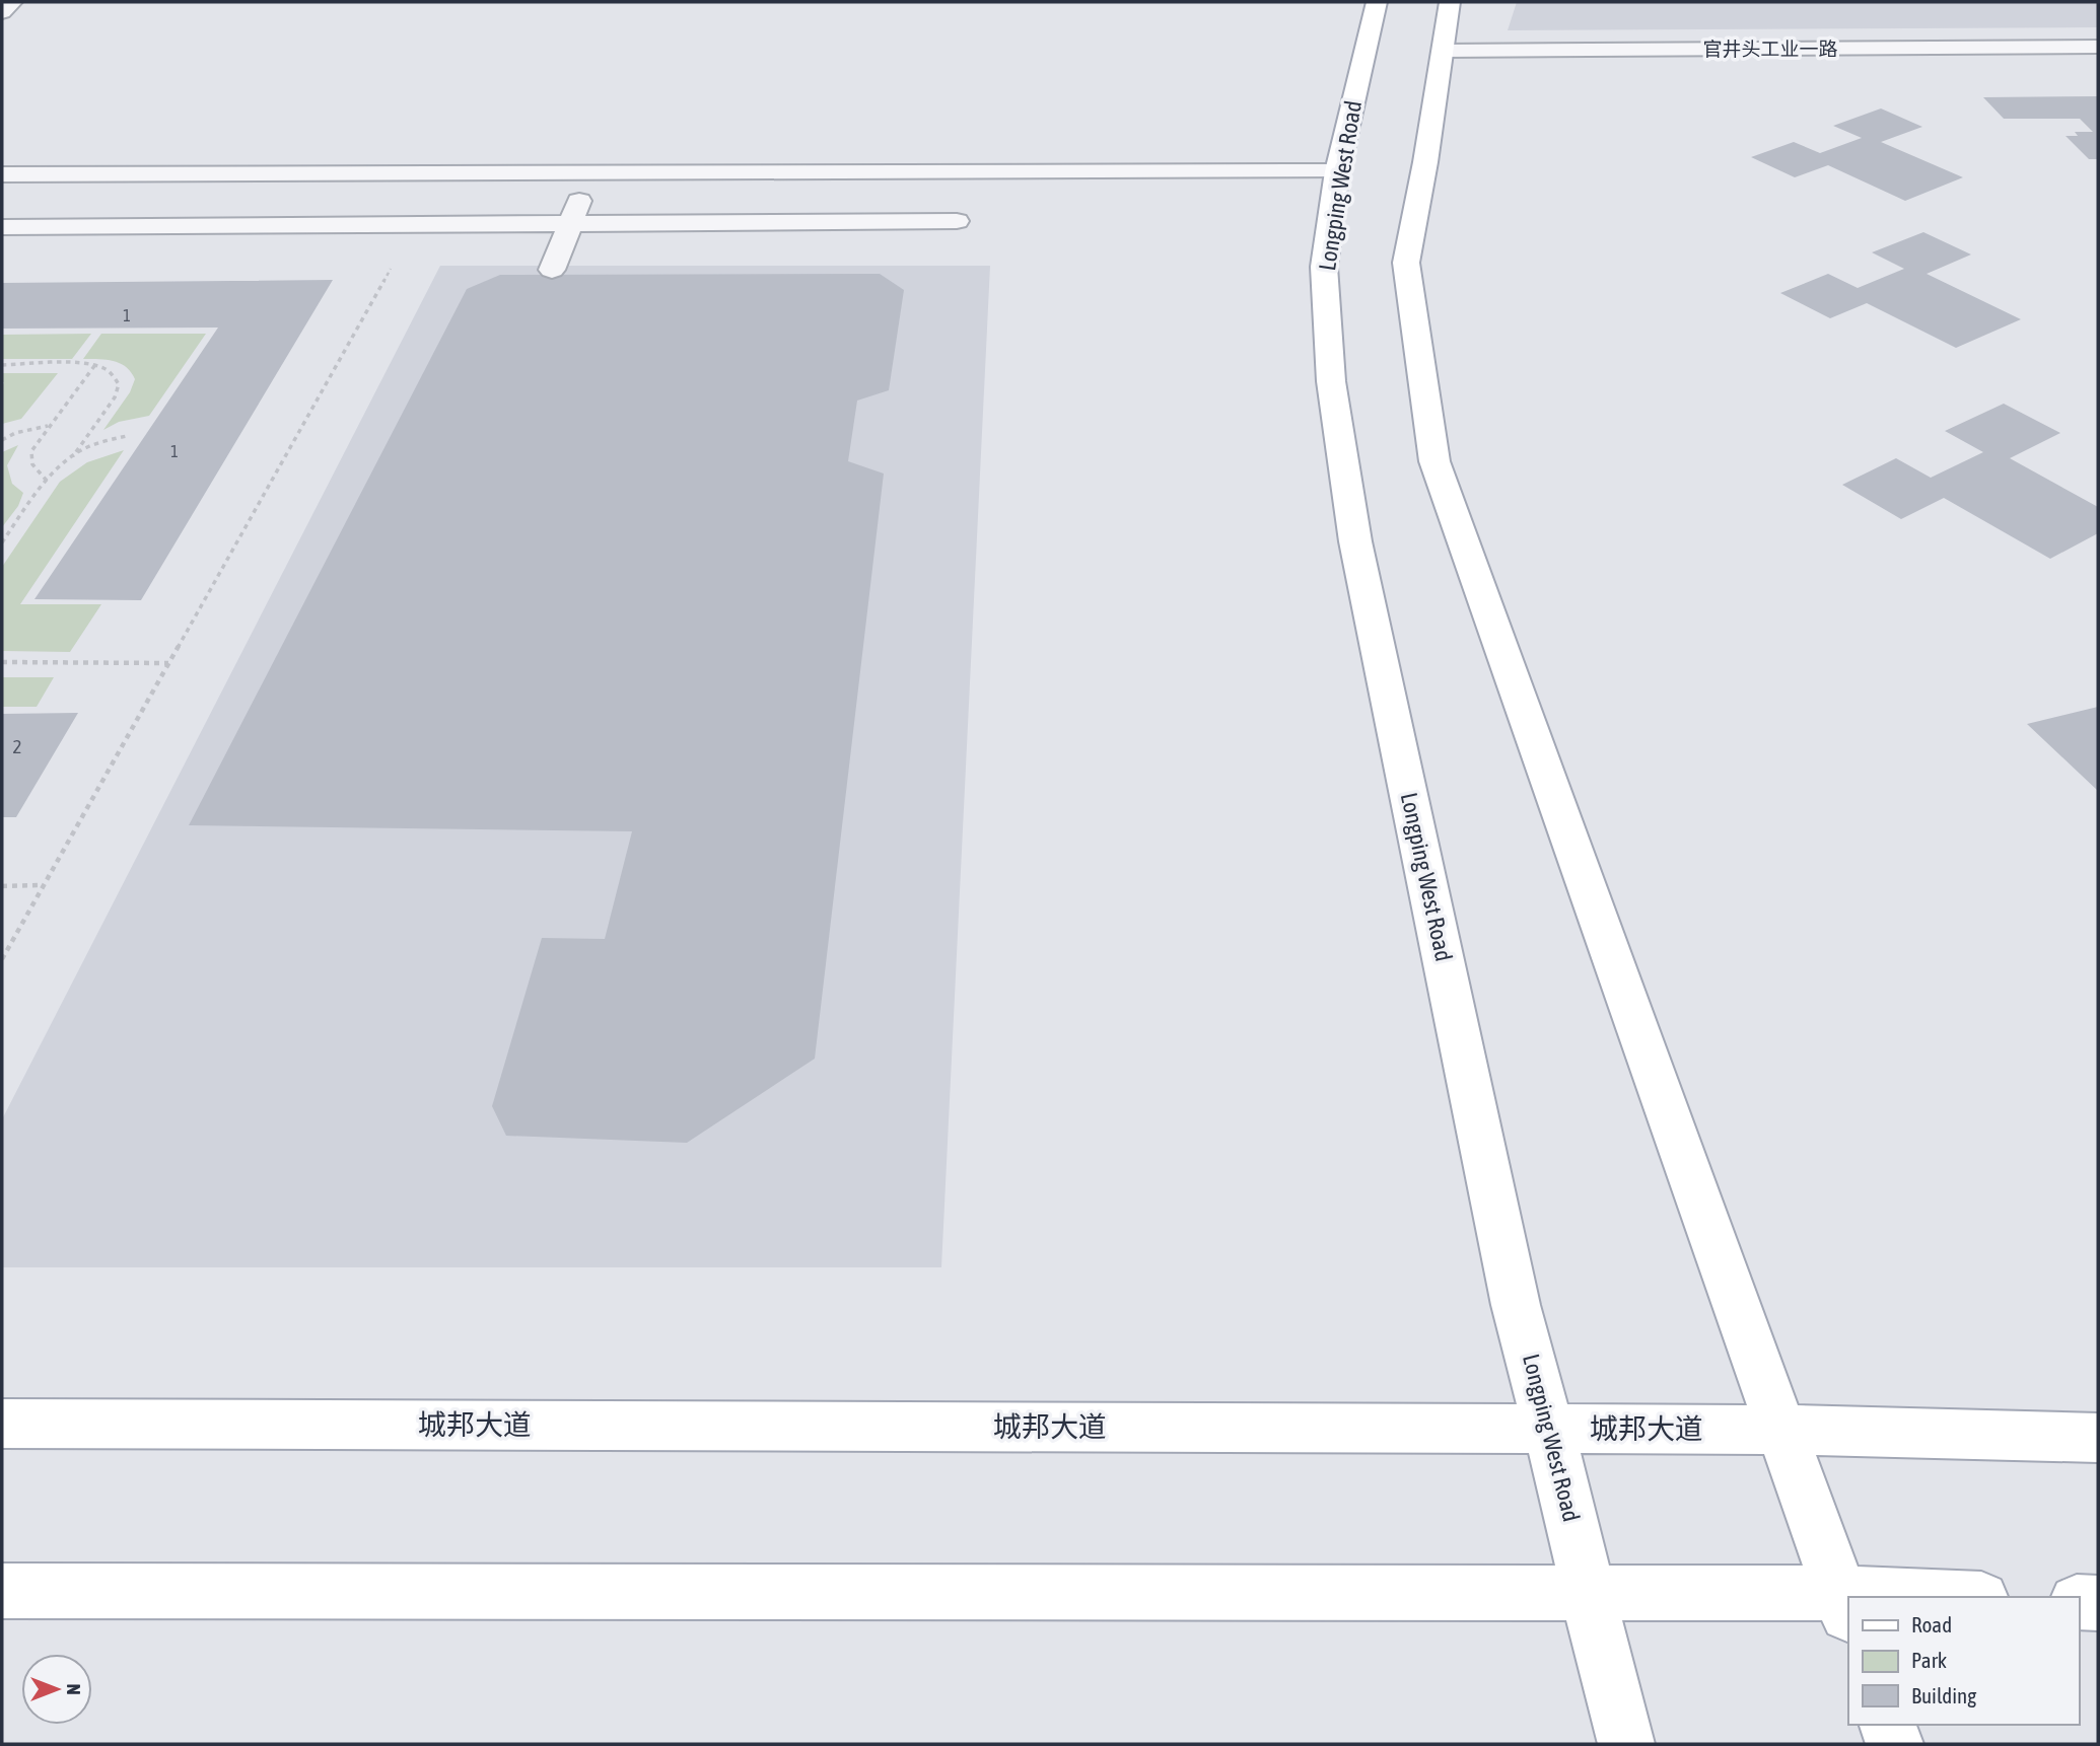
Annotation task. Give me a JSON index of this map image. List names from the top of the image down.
{
  "streets": {
    "main road": ["Longping West Road", "城邦大道"],
    "street": ["官井头工业一路"]
  },
  "crossings": [
    ["Longping West Road", "城邦大道"]
  ],
  "house_numbers": ["1", "1", "2"],
  "legend": ["Road", "Park", "Building"],
  "north": "right"
}
